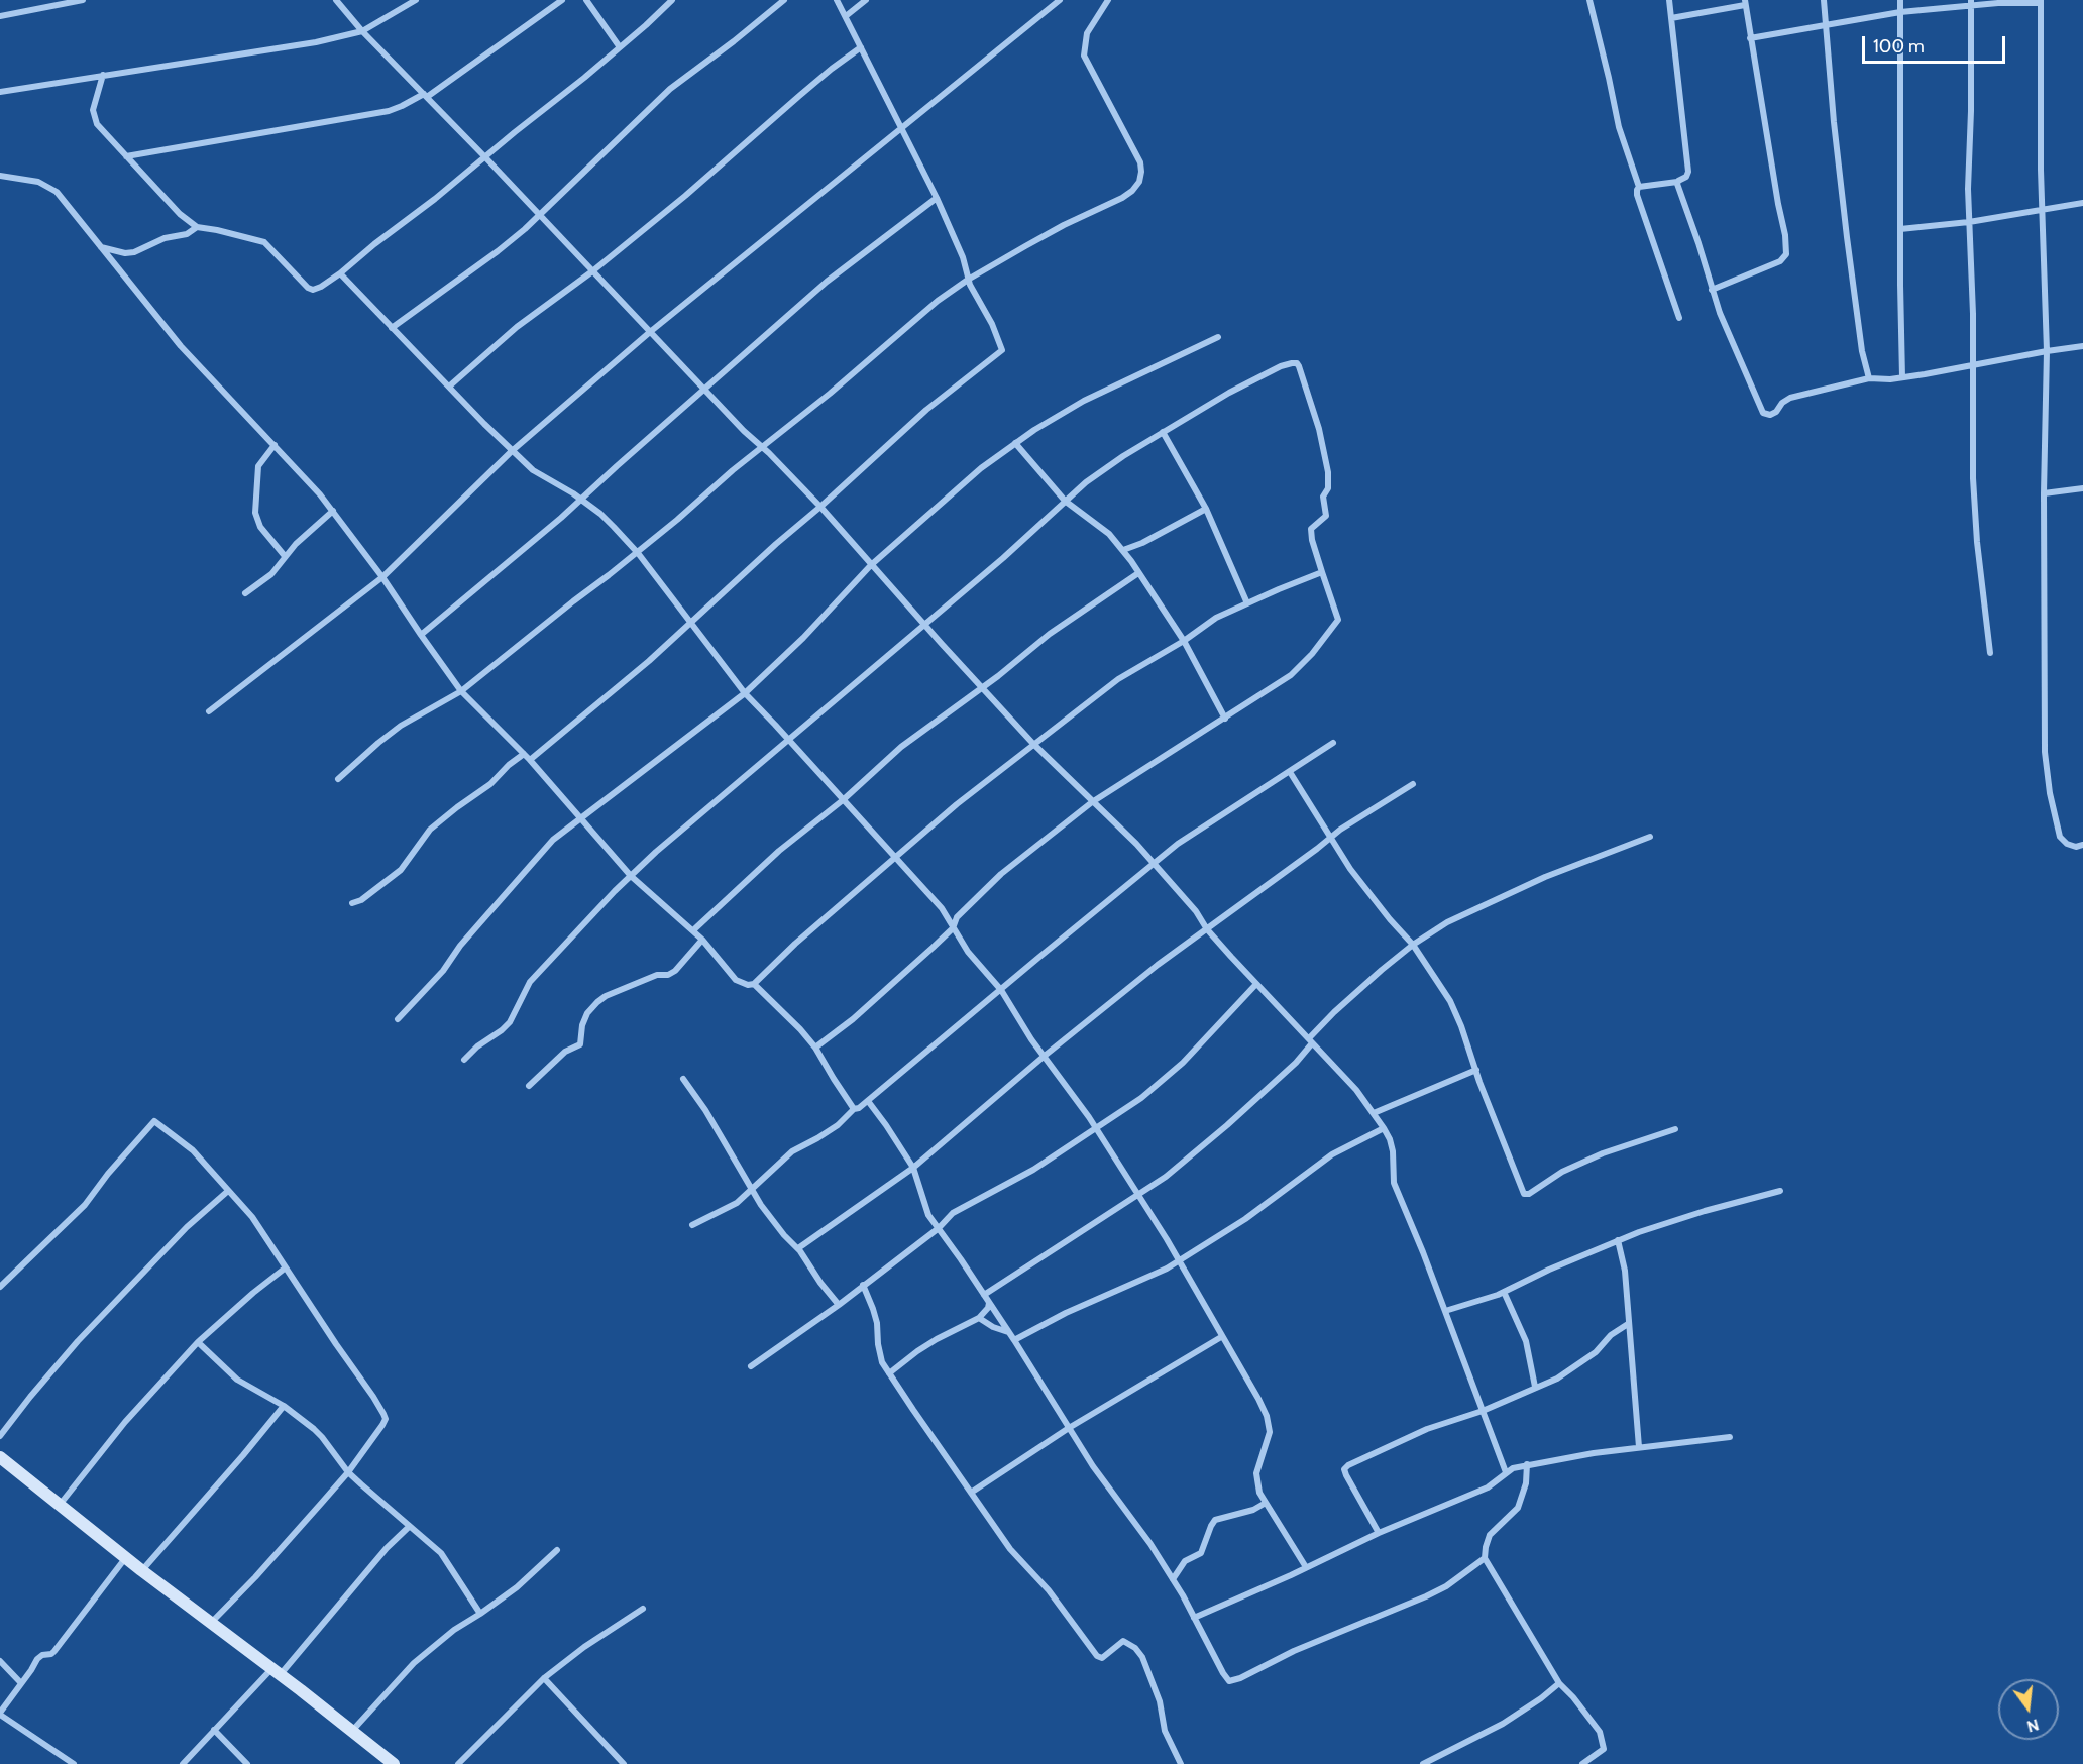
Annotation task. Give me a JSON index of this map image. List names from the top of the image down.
{
  "scale_bar": "100 m",
  "north": "bottom"
}
